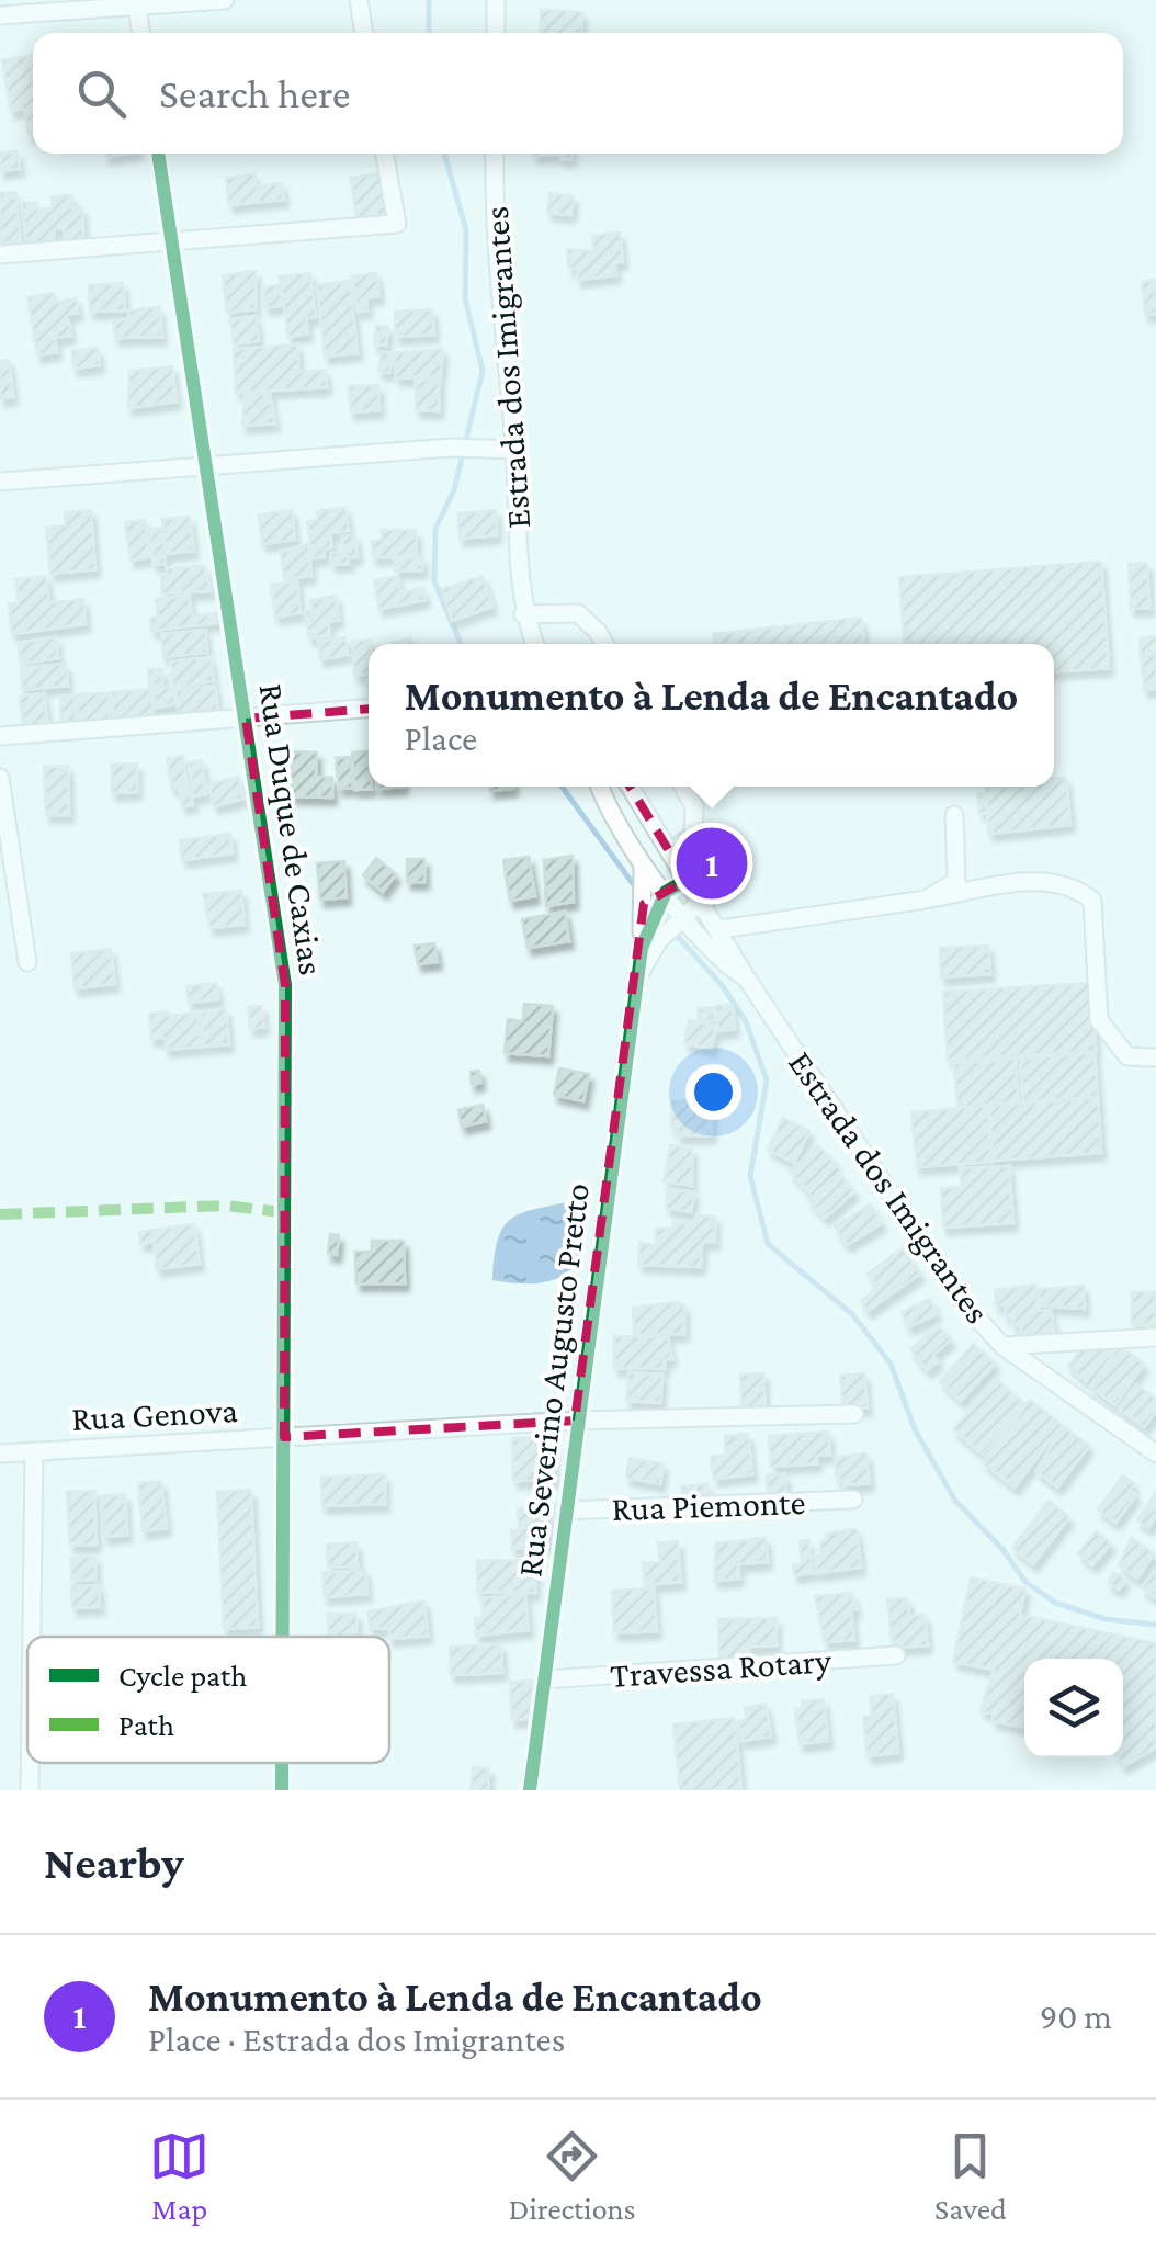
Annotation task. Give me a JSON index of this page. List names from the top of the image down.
{
  "streets": {
    "street": [
      "Estrada dos Imigrantes",
      "Rua Duque de Caxias",
      "Rua Severino Augusto Pretto",
      "Rua Genova",
      "Rua Piemonte",
      "Travessa Rotary"
    ]
  },
  "crossings": [
    ["Estrada dos Imigrantes", "Rua Severino Augusto Pretto"],
    ["Rua Duque de Caxias", "Rua Genova"],
    ["Rua Severino Augusto Pretto", "Rua Genova"],
    ["Rua Severino Augusto Pretto", "Rua Piemonte"],
    ["Rua Severino Augusto Pretto", "Travessa Rotary"]
  ],
  "legend": ["Cycle path", "Path"],
  "page": {
    "search": "Search here",
    "popup": ["Monumento à Lenda de Encantado", "Place"],
    "pins": "1",
    "heading": "Nearby",
    "list": [
      {
        "mark": "1",
        "name": "Monumento à Lenda de Encantado",
        "note": "Place · Estrada dos Imigrantes",
        "value": "90 m"
      }
    ],
    "nav": ["Map", "Directions", "Saved"]
  }
}
